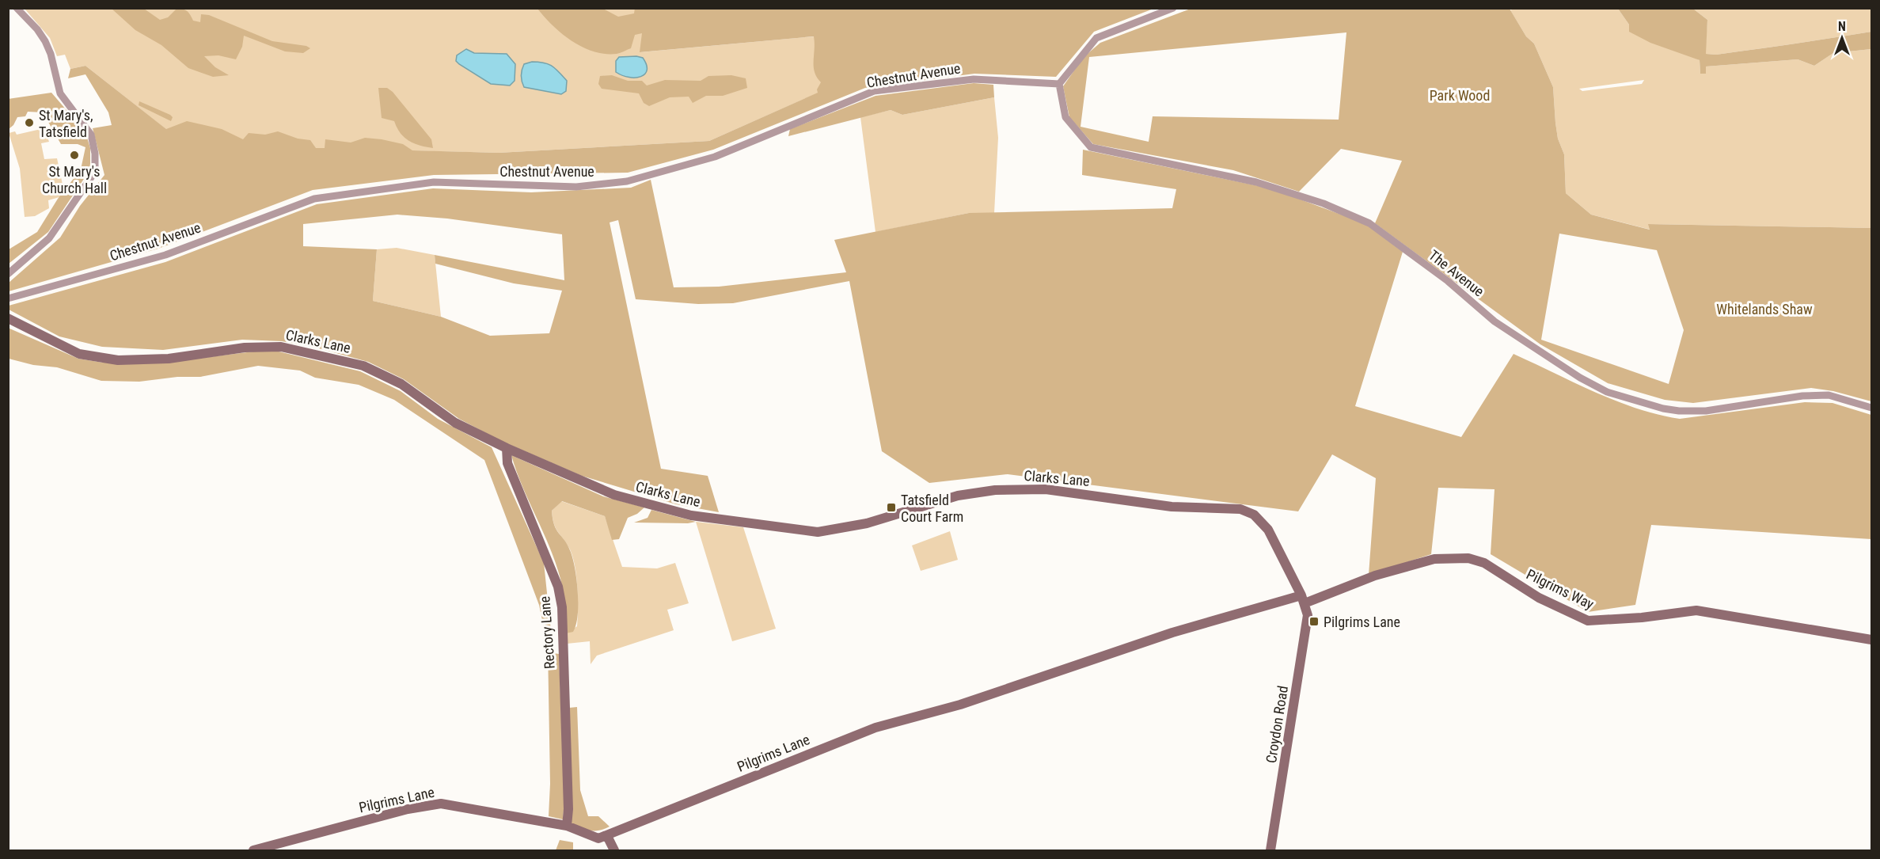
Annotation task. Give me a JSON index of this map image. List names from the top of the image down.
{
  "streets": {
    "street": [
      "Chestnut Avenue",
      "The Avenue",
      "Clarks Lane",
      "Pilgrims Way",
      "Rectory Lane",
      "Croydon Road",
      "Pilgrims Lane"
    ]
  },
  "crossings": [
    ["Chestnut Avenue", "The Avenue"],
    ["Clarks Lane", "Pilgrims Way"],
    ["Clarks Lane", "Rectory Lane"],
    ["Clarks Lane", "Croydon Road"],
    ["Clarks Lane", "Pilgrims Lane"],
    ["Pilgrims Way", "Croydon Road"],
    ["Pilgrims Way", "Pilgrims Lane"],
    ["Rectory Lane", "Pilgrims Lane"],
    ["Croydon Road", "Pilgrims Lane"]
  ],
  "parks": ["Park Wood", "Whitelands Shaw"],
  "places": {
    "other": ["St Mary's, Tatsfield", "St Mary's Church Hall"],
    "transit": ["Tatsfield Court Farm", "Pilgrims Lane"]
  },
  "north": "top"
}
